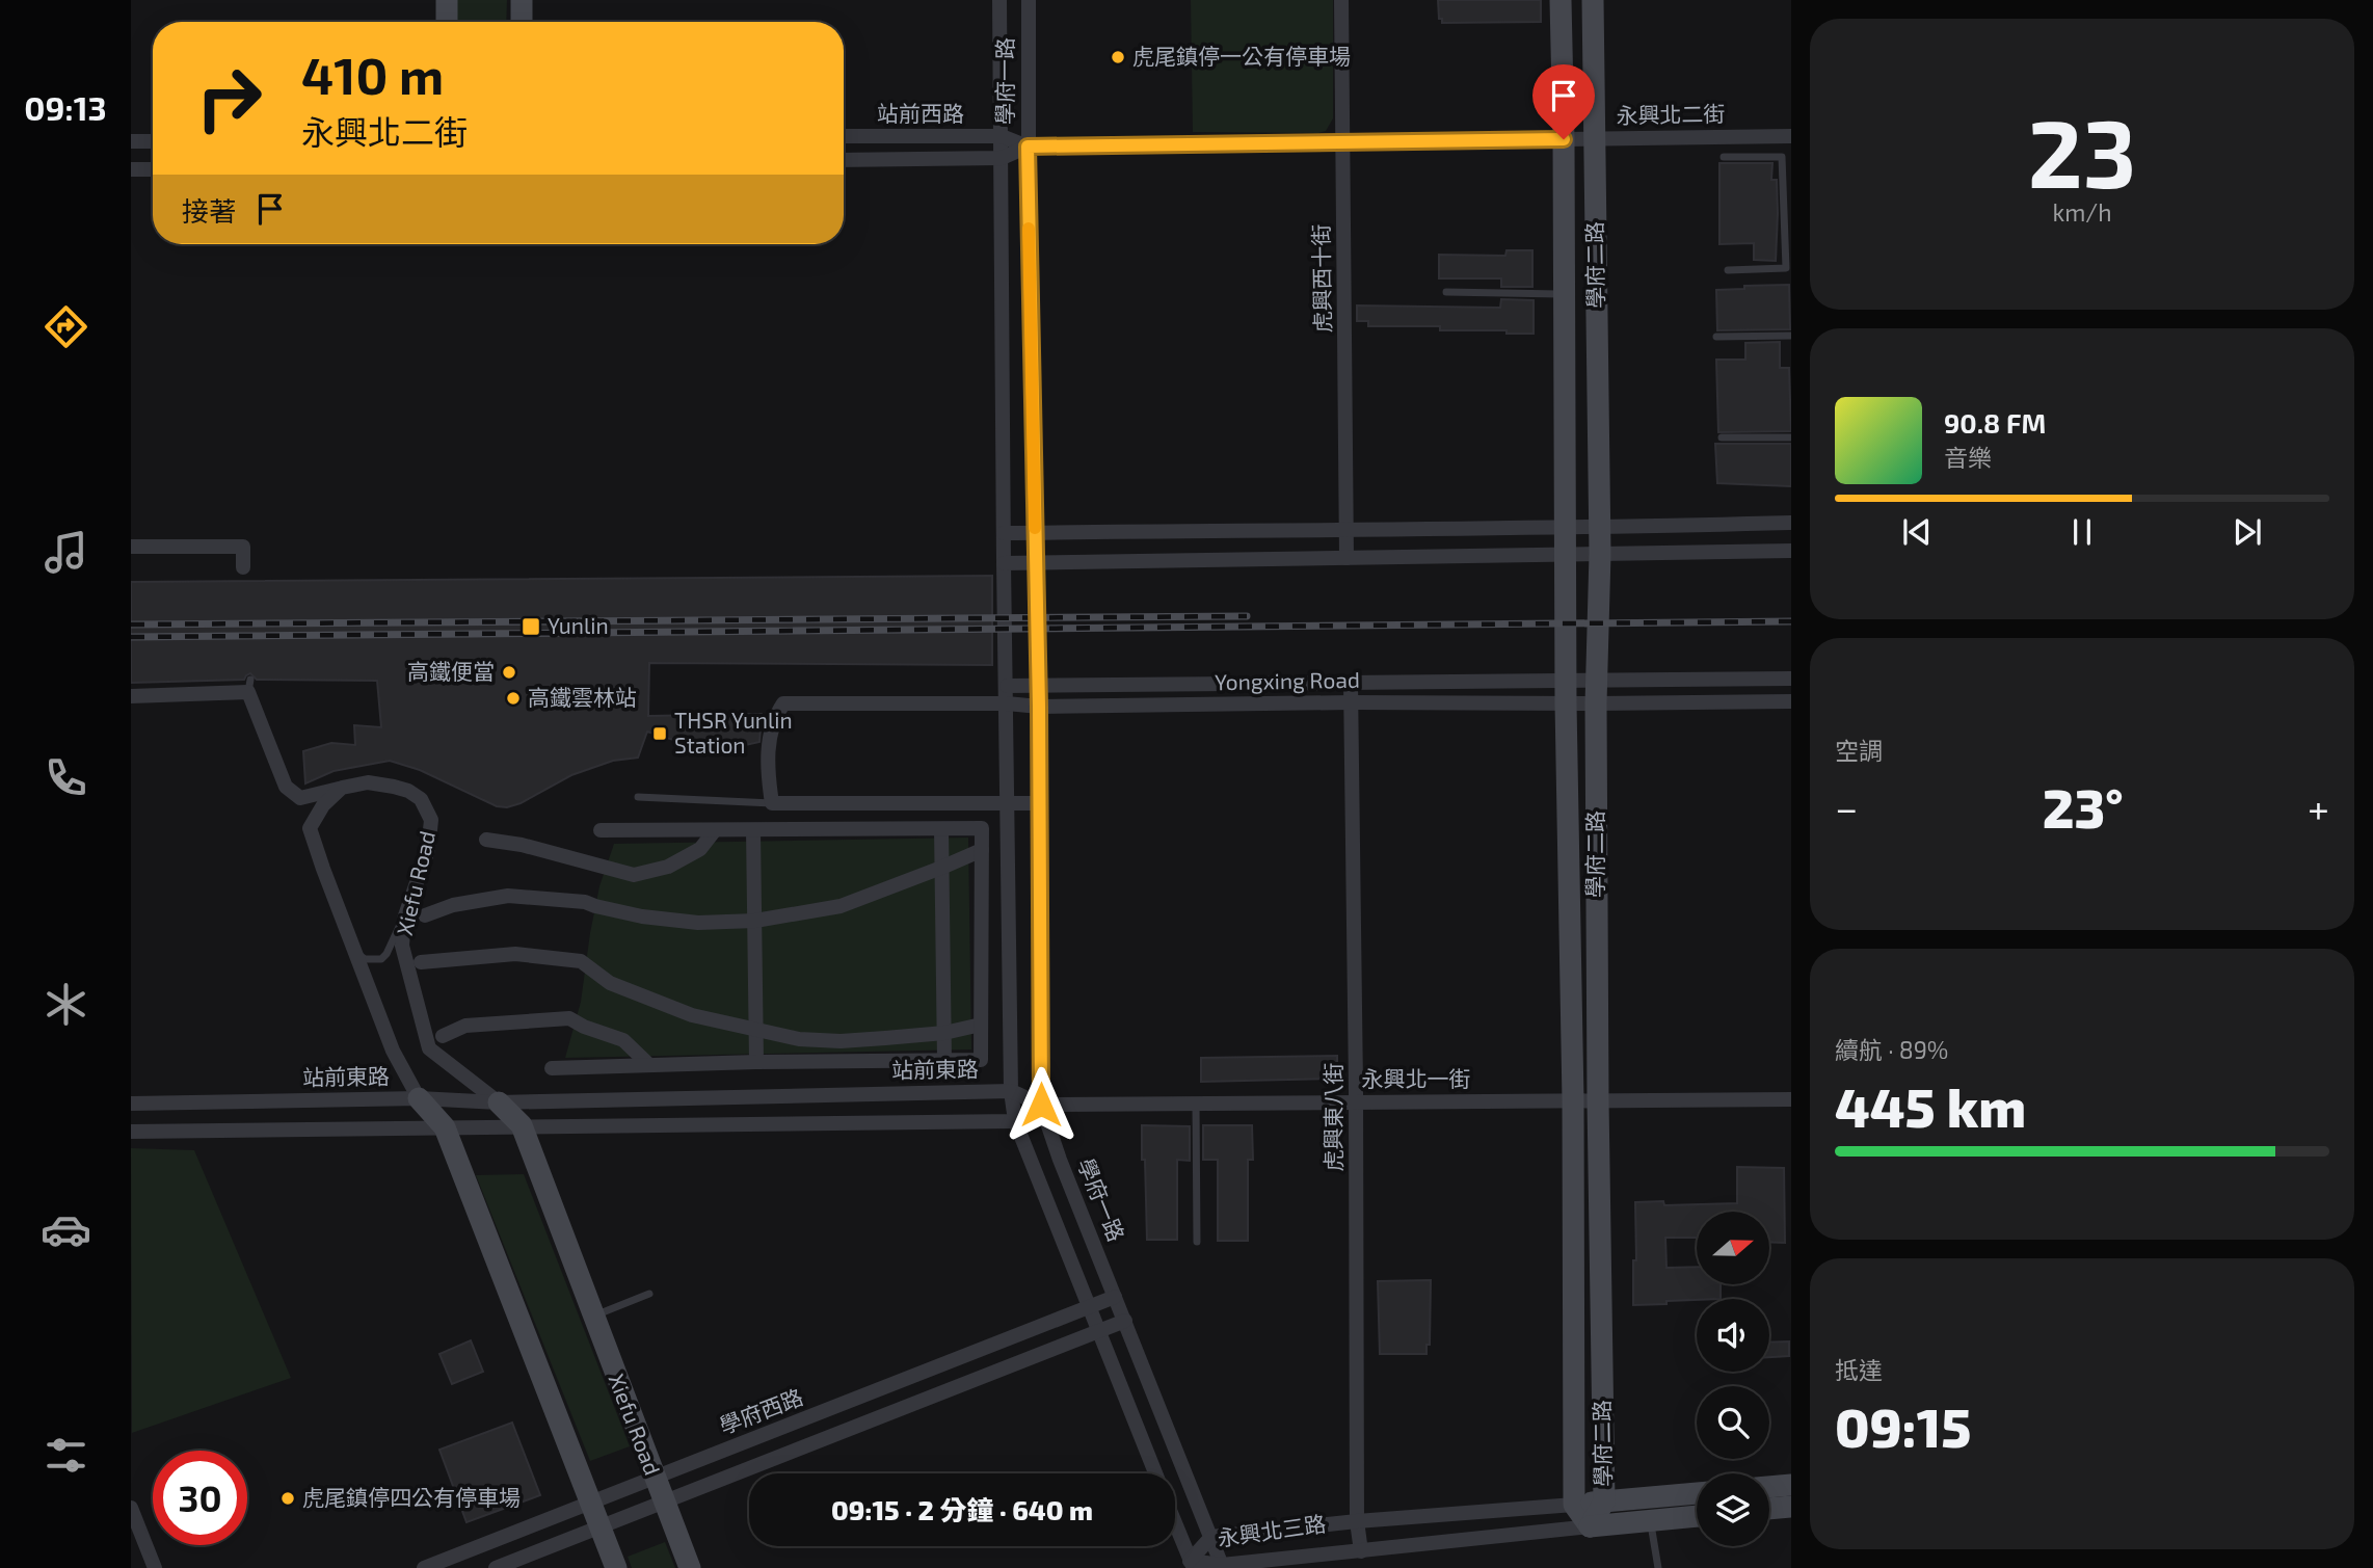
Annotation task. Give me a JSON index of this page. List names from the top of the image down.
{
  "streets": {
    "street": [
      "學府一路",
      "站前西路",
      "永興北二街",
      "學府二路",
      "虎興西十街",
      "Yongxing Road",
      "Xiefu Road",
      "站前東路",
      "永興北一街",
      "虎興東八街",
      "學府西路",
      "永興北三路"
    ]
  },
  "crossings": [
    ["學府一路", "站前西路"],
    ["學府一路", "永興北二街"],
    ["學府一路", "Yongxing Road"],
    ["學府一路", "站前東路"],
    ["學府一路", "永興北一街"],
    ["學府一路", "學府西路"],
    ["學府一路", "永興北三路"],
    ["站前西路", "永興北二街"],
    ["永興北二街", "學府二路"],
    ["永興北二街", "虎興西十街"],
    ["學府二路", "Yongxing Road"],
    ["學府二路", "永興北一街"],
    ["學府二路", "永興北三路"],
    ["Yongxing Road", "虎興東八街"],
    ["Xiefu Road", "站前東路"],
    ["Xiefu Road", "學府西路"],
    ["站前東路", "永興北一街"],
    ["永興北一街", "虎興東八街"],
    ["虎興東八街", "永興北三路"]
  ],
  "places": {
    "other": [
      "虎尾鎮停一公有停車場",
      "高鐵便當",
      "高鐵雲林站",
      "虎尾鎮停四公有停車場"
    ],
    "transit": ["Yunlin", "THSR Yunlin Station"]
  },
  "north": "right",
  "page": {
    "tabs": "09:13",
    "tile": [
      ["23", "km/h"],
      "空調",
      ["續航 · 89%", "445 km"],
      ["抵達", "09:15"]
    ],
    "turn": ["410 m", "永興北二街"],
    "then": "接著",
    "song": ["90.8 FM", "音樂"],
    "heat": ["−", "23°", "+"],
    "limit": "30",
    "trip": "09:15 · 2 分鐘 · 640 m"
  }
}
